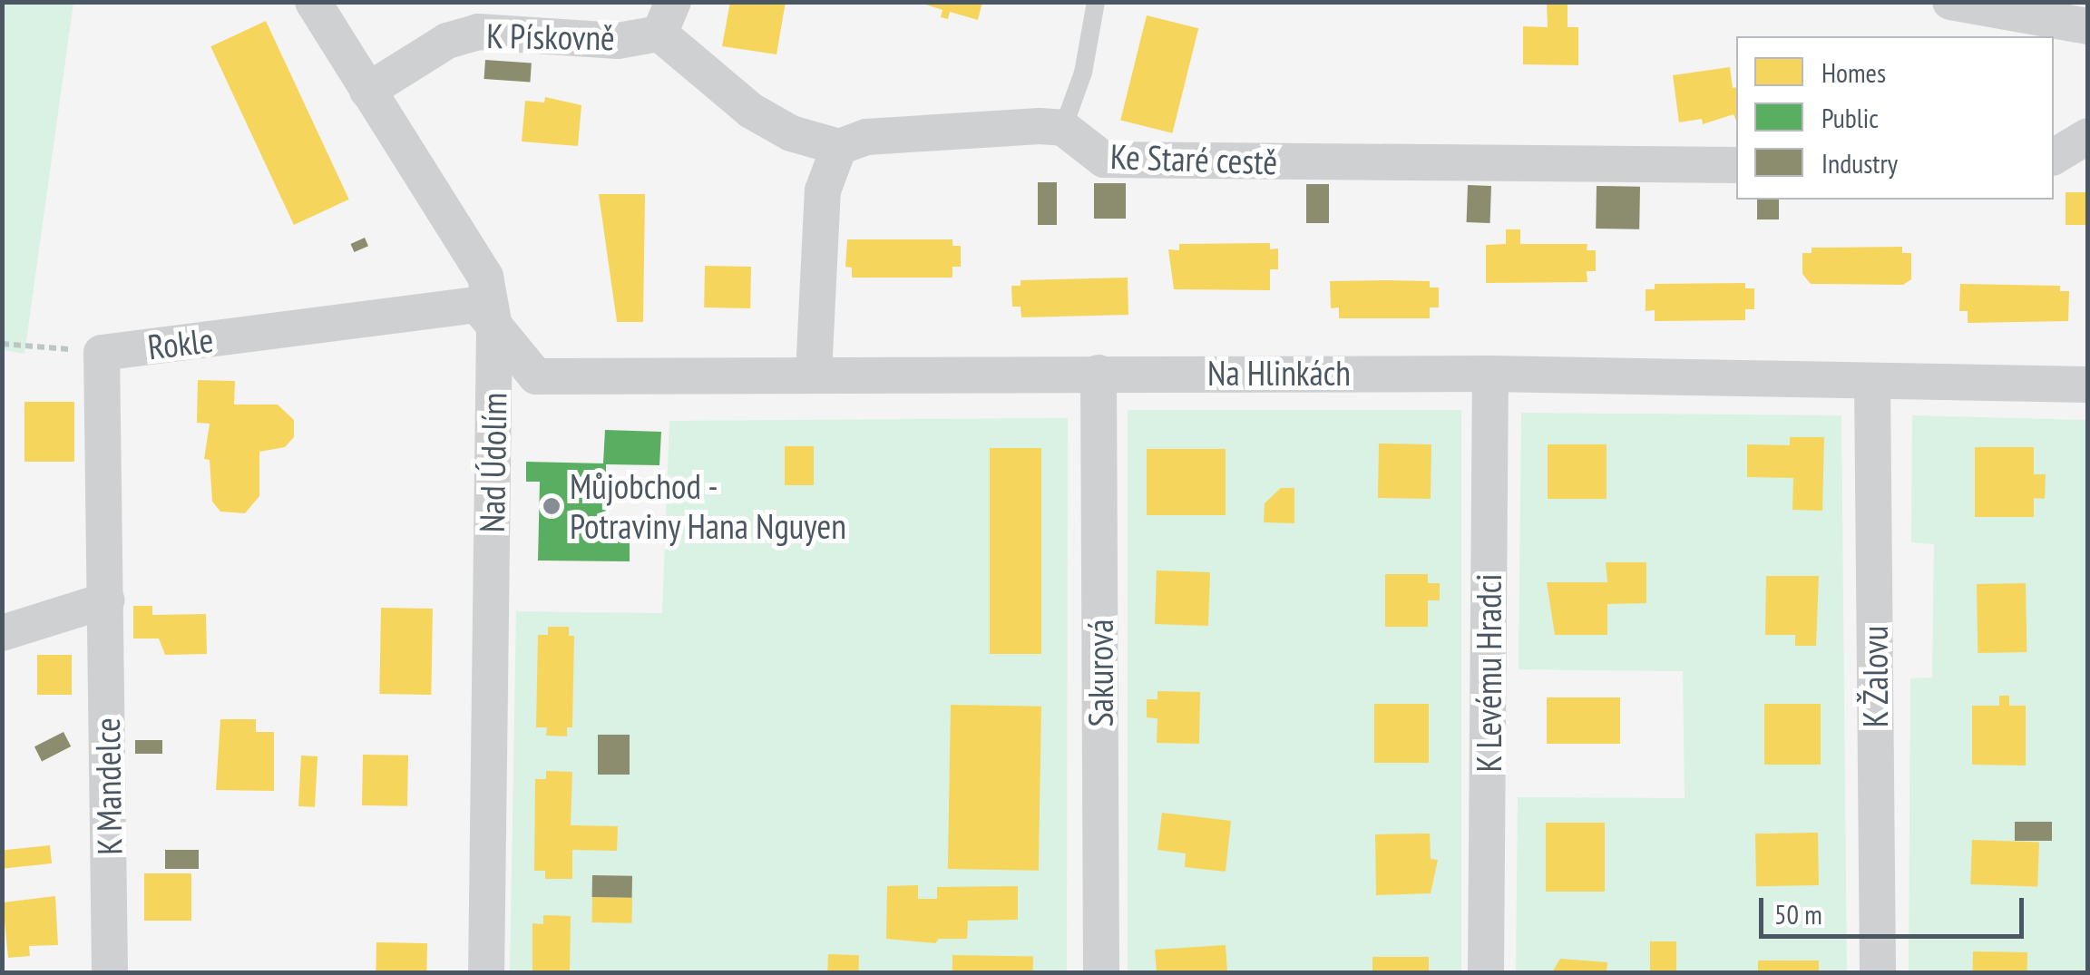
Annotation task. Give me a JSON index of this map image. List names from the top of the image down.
{
  "streets": {
    "street": [
      "K Pískovně",
      "Ke Staré cestě",
      "Rokle",
      "Na Hlinkách",
      "Nad Údolím",
      "Sakurová",
      "K Levému Hradci",
      "K Žalovu",
      "K Mandelce"
    ]
  },
  "crossings": [
    ["K Pískovně", "Nad Údolím"],
    ["Rokle", "Na Hlinkách"],
    ["Rokle", "Nad Údolím"],
    ["Rokle", "K Mandelce"],
    ["Na Hlinkách", "Nad Údolím"],
    ["Na Hlinkách", "Sakurová"],
    ["Na Hlinkách", "K Levému Hradci"],
    ["Na Hlinkách", "K Žalovu"]
  ],
  "places": ["Můjobchod - Potraviny Hana Nguyen"],
  "legend": ["Homes", "Public", "Industry"],
  "scale_bar": "50 m"
}
